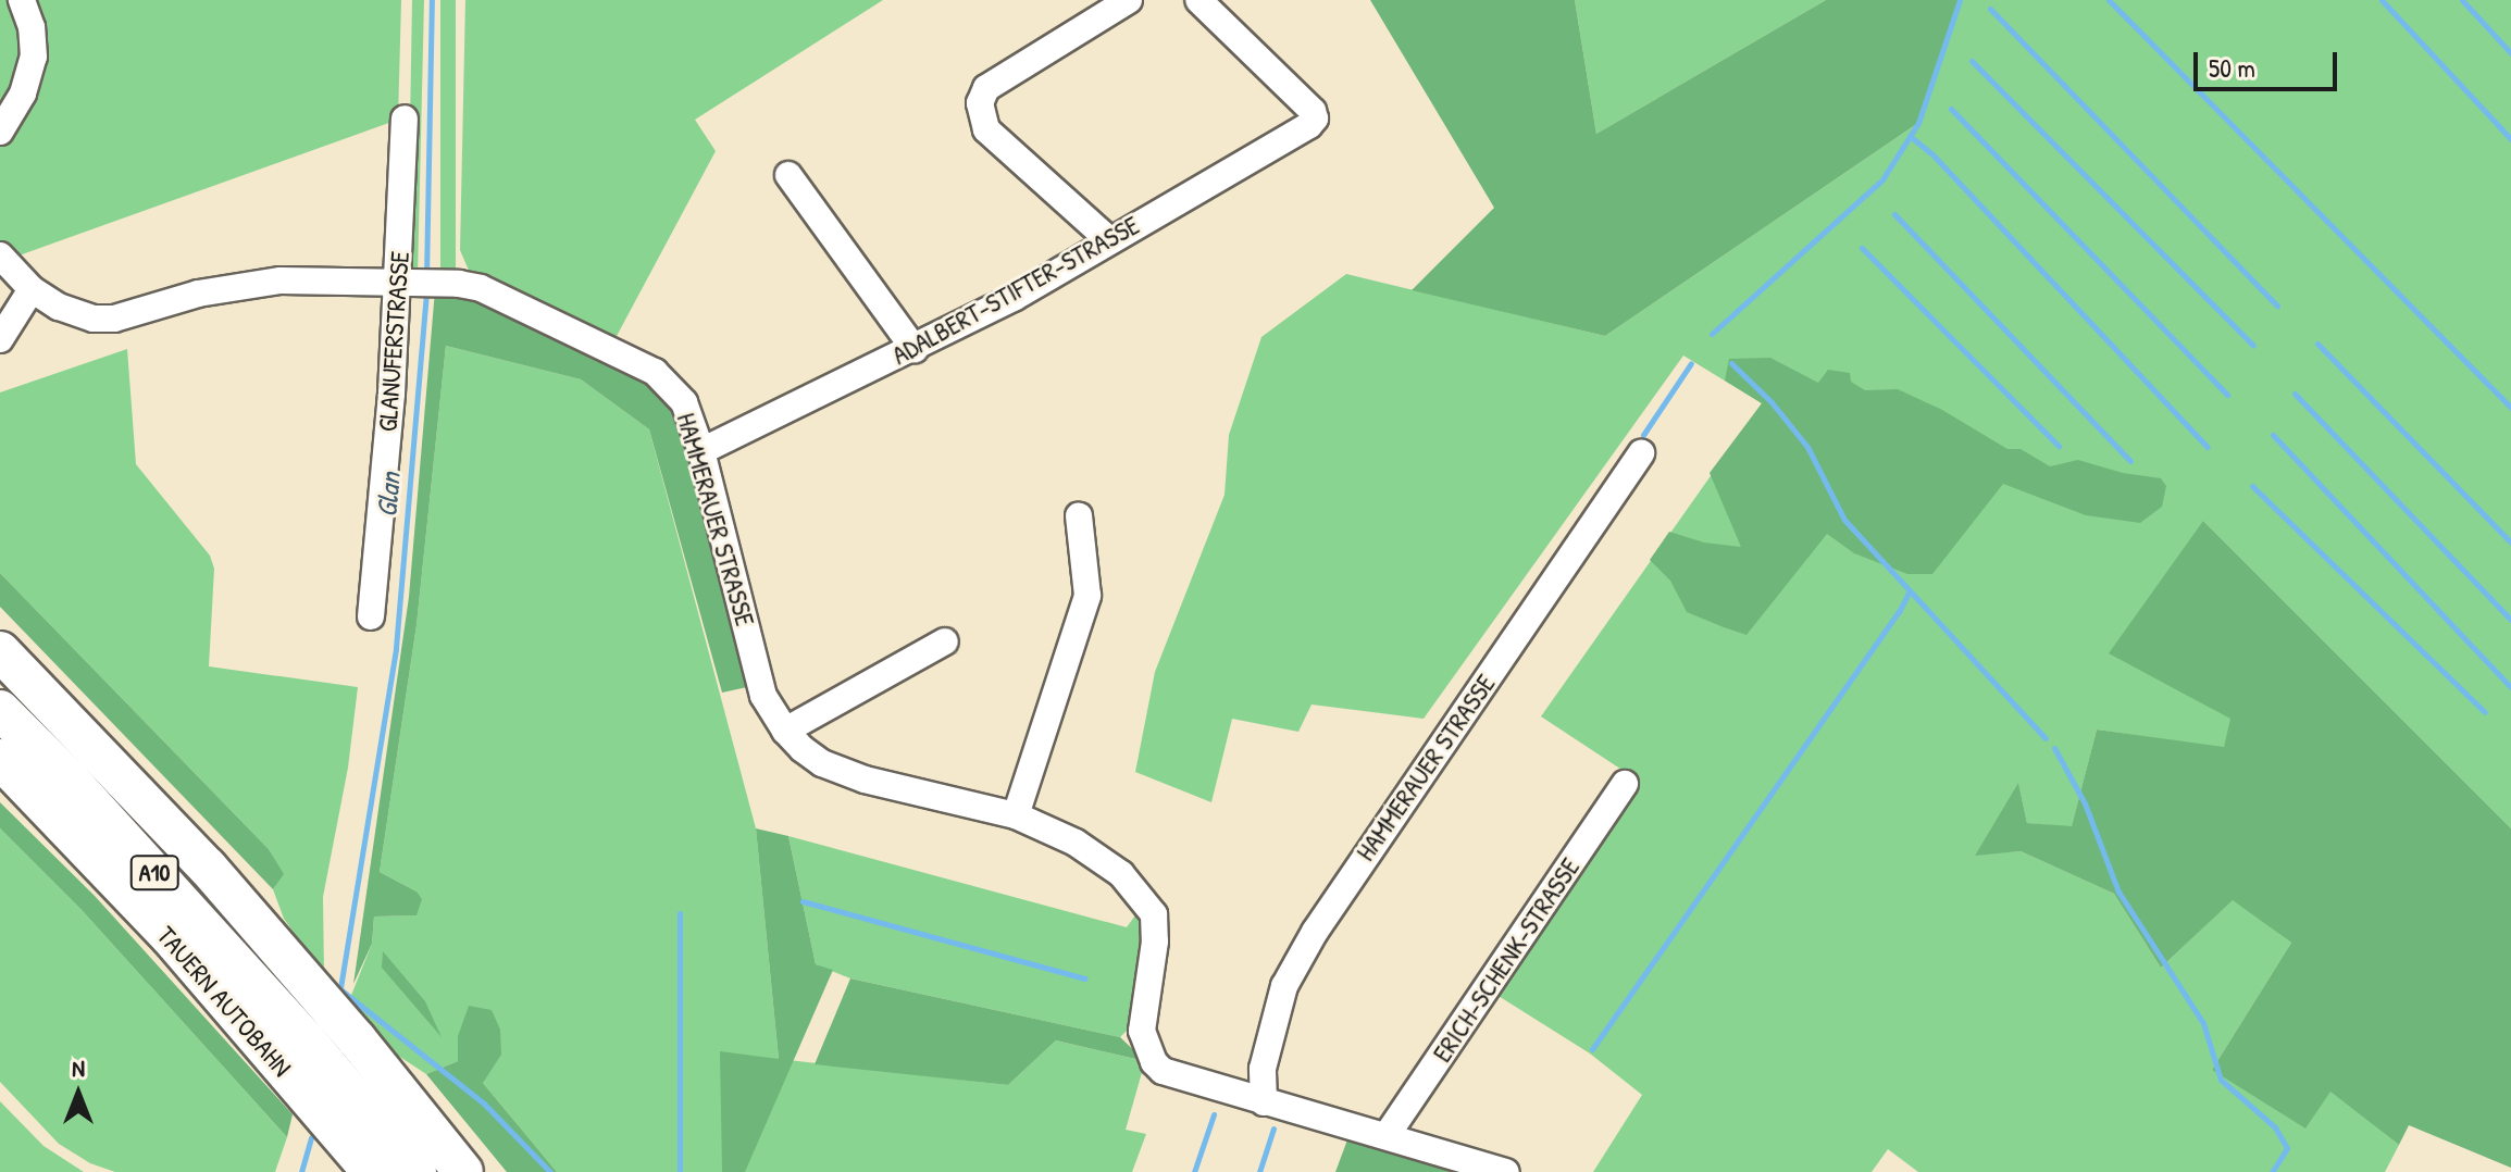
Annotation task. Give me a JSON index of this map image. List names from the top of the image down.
{
  "streets": {
    "highway": ["A10", "TAUERN AUTOBAHN"],
    "street": [
      "ADALBERT-STIFTER-STRASSE",
      "GLANUFERSTRASSE",
      "HAMMERAUER STRASSE",
      "ERICH-SCHENK-STRASSE"
    ]
  },
  "crossings": [
    ["ADALBERT-STIFTER-STRASSE", "HAMMERAUER STRASSE"],
    ["GLANUFERSTRASSE", "HAMMERAUER STRASSE"],
    ["HAMMERAUER STRASSE", "ERICH-SCHENK-STRASSE"]
  ],
  "water": ["Glan"],
  "scale_bar": "50 m",
  "north": "top"
}
